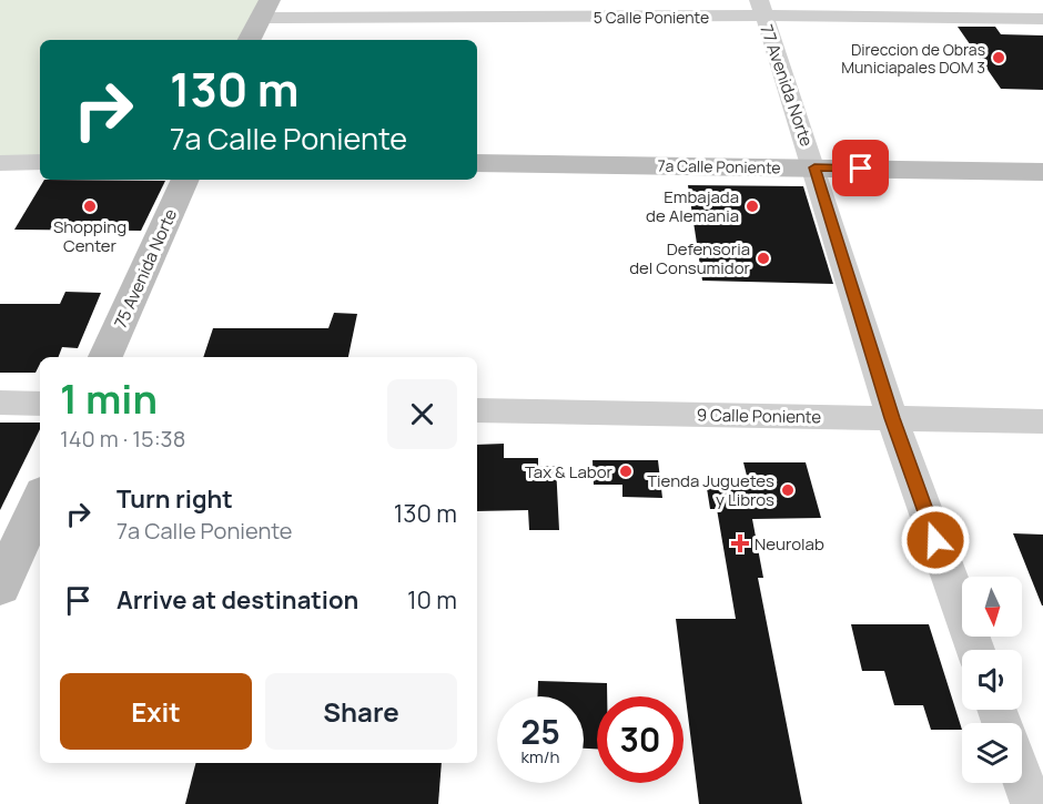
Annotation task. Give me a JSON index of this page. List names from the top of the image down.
{
  "streets": {
    "street": [
      "5 Calle Poniente",
      "77 Avenida Norte",
      "7a Calle Poniente",
      "75 Avenida Norte",
      "9 Calle Poniente"
    ]
  },
  "crossings": [
    ["5 Calle Poniente", "77 Avenida Norte"],
    ["77 Avenida Norte", "7a Calle Poniente"],
    ["77 Avenida Norte", "9 Calle Poniente"]
  ],
  "places": {
    "other": [
      "Direccion de Obras Municiapales DOM 3",
      "Shopping Center",
      "Embajada de Alemania",
      "Defensoria del Consumidor",
      "Tax & Labor",
      "Tienda Juguetes y Libros"
    ],
    "health": ["Neurolab"]
  },
  "north": "bottom",
  "page": {
    "turn": ["130 m", "7a Calle Poniente"],
    "heading": ["1 min", "140 m · 15:38"],
    "list": [
      {
        "name": "Turn right",
        "note": "7a Calle Poniente",
        "value": "130 m"
      },
      {
        "name": "Arrive at destination",
        "value": "10 m"
      }
    ],
    "buttons": ["Exit", "Share"],
    "speed": "25 km/h",
    "limit": "30"
  }
}
